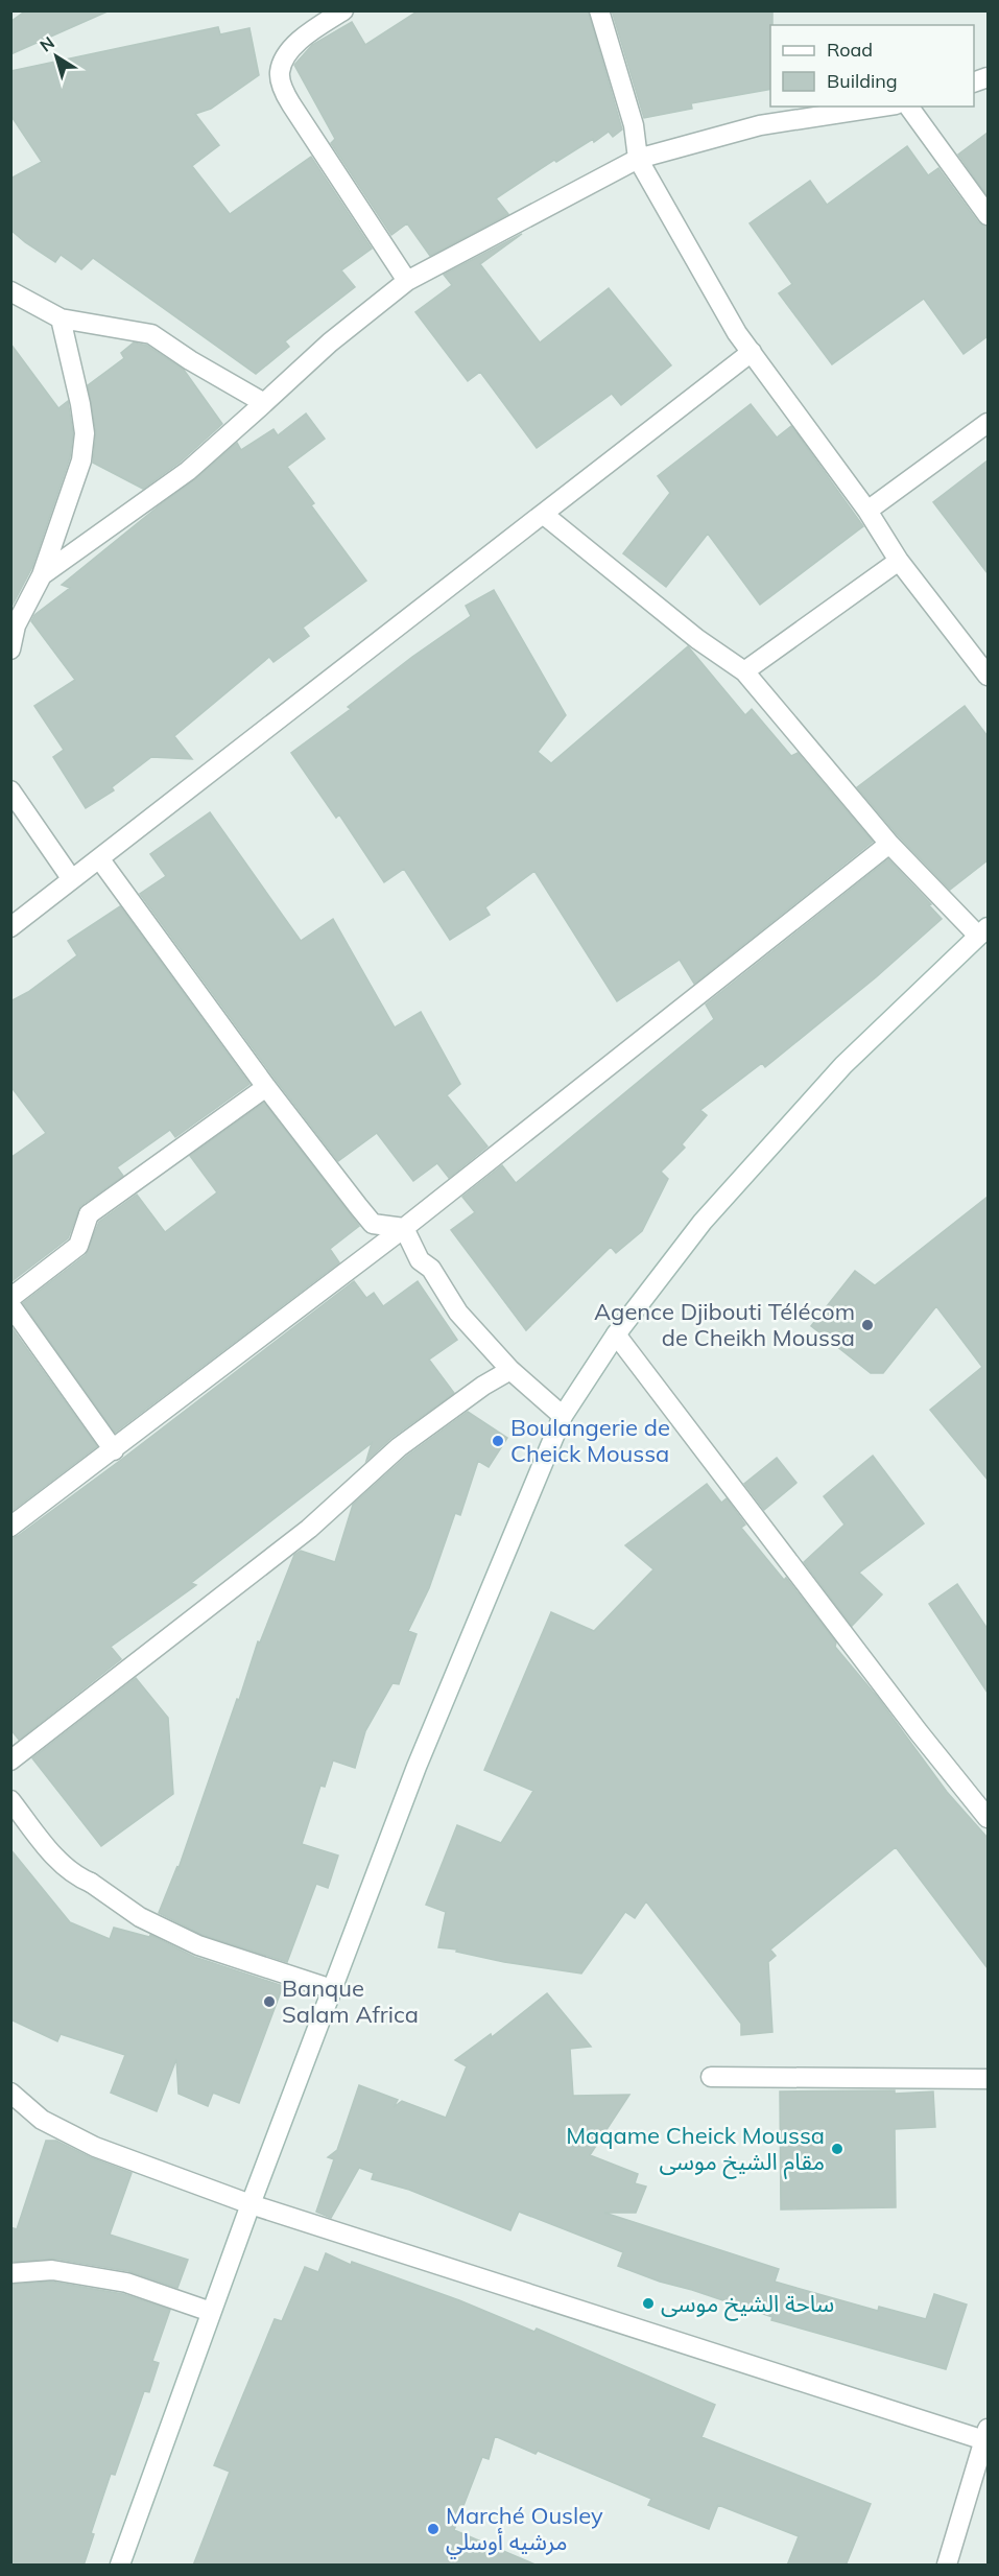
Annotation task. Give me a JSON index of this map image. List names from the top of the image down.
{
  "places": [
    "Agence Djibouti Télécom de Cheikh Moussa",
    "Boulangerie de Cheick Moussa",
    "Banque Salam Africa",
    "Maqame Cheick Moussa مقام الشيخ موسى",
    "ساحة الشيخ موسى",
    "Marché Ousley مرشيه أوسلي"
  ],
  "legend": ["Road", "Building"],
  "north": "top left"
}
